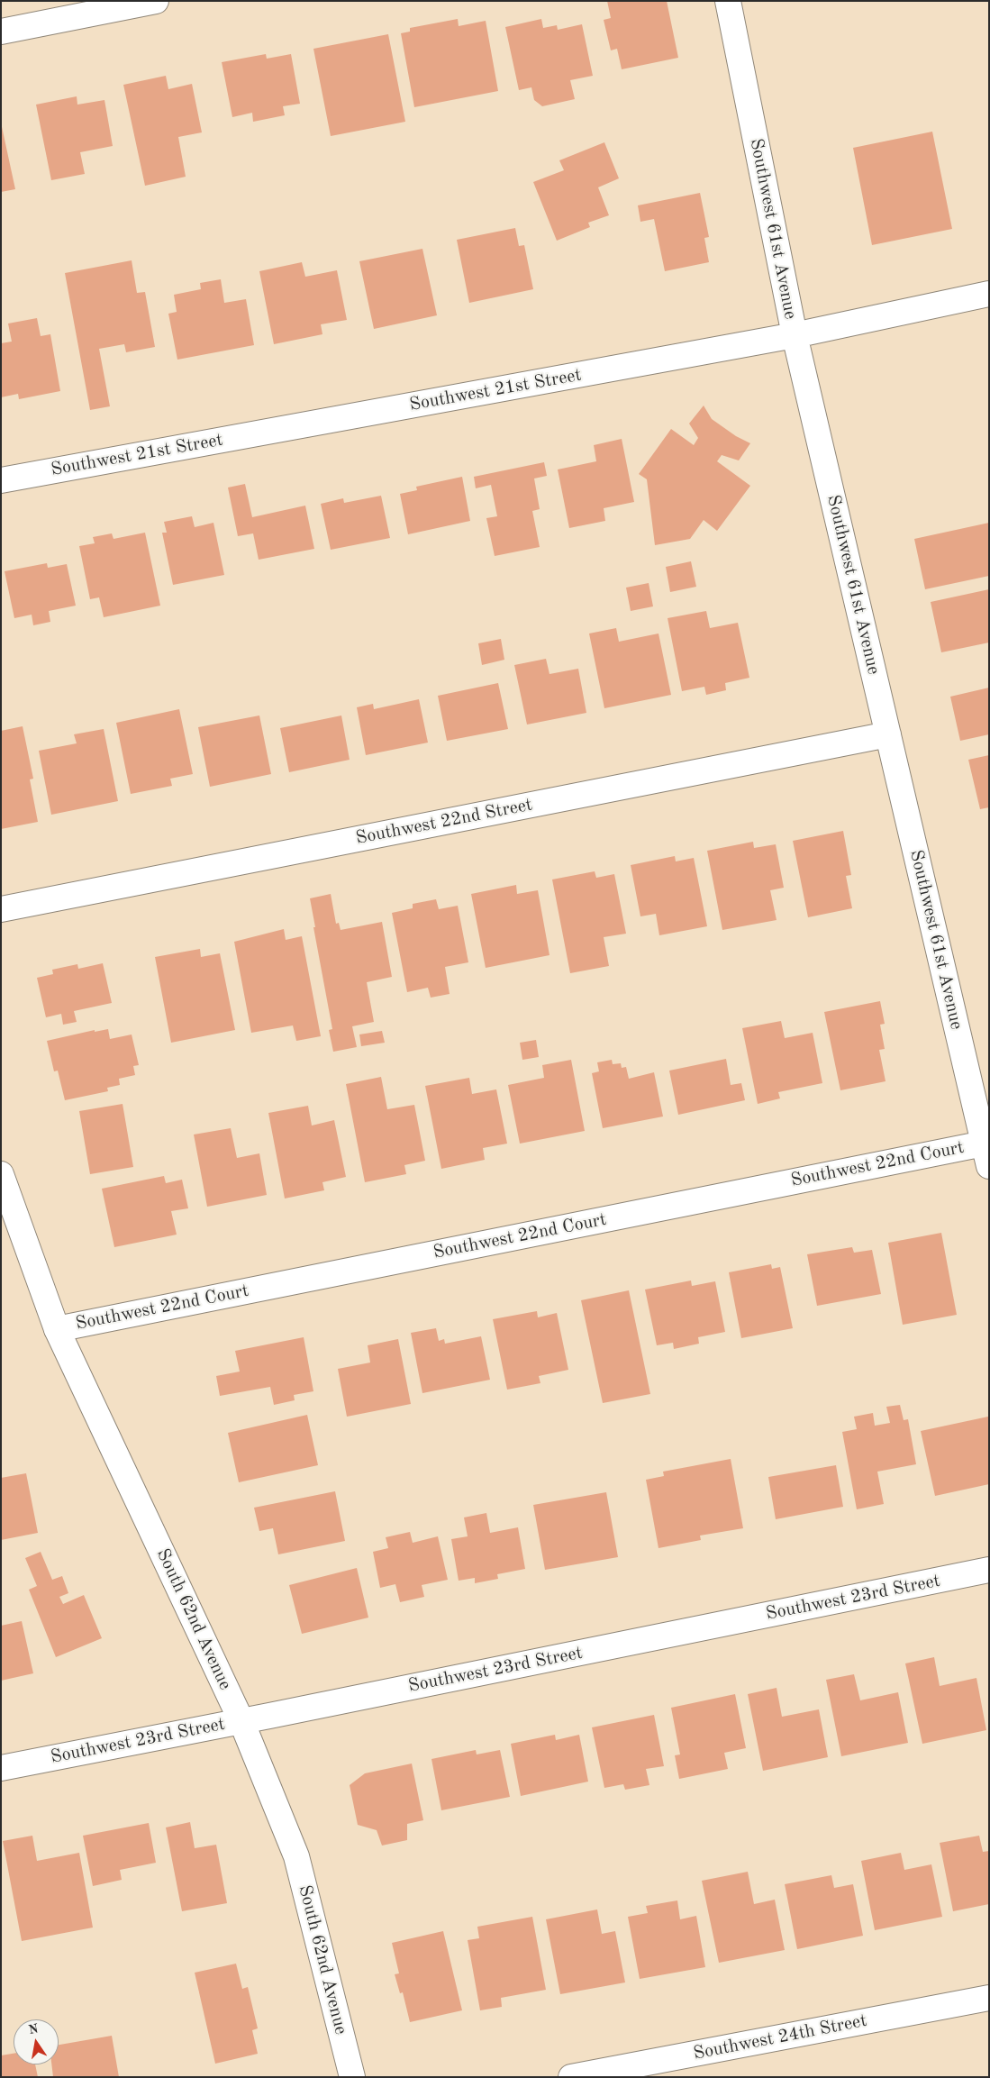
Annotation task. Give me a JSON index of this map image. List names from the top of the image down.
{
  "streets": {
    "street": [
      "Southwest 61st Avenue",
      "Southwest 21st Street",
      "Southwest 22nd Street",
      "Southwest 22nd Court",
      "Southwest 23rd Street",
      "South 62nd Avenue",
      "Southwest 24th Street"
    ]
  },
  "crossings": [
    ["Southwest 61st Avenue", "Southwest 21st Street"],
    ["Southwest 61st Avenue", "Southwest 22nd Street"],
    ["Southwest 61st Avenue", "Southwest 22nd Court"],
    ["Southwest 22nd Court", "South 62nd Avenue"],
    ["Southwest 23rd Street", "South 62nd Avenue"]
  ],
  "north": "top"
}
